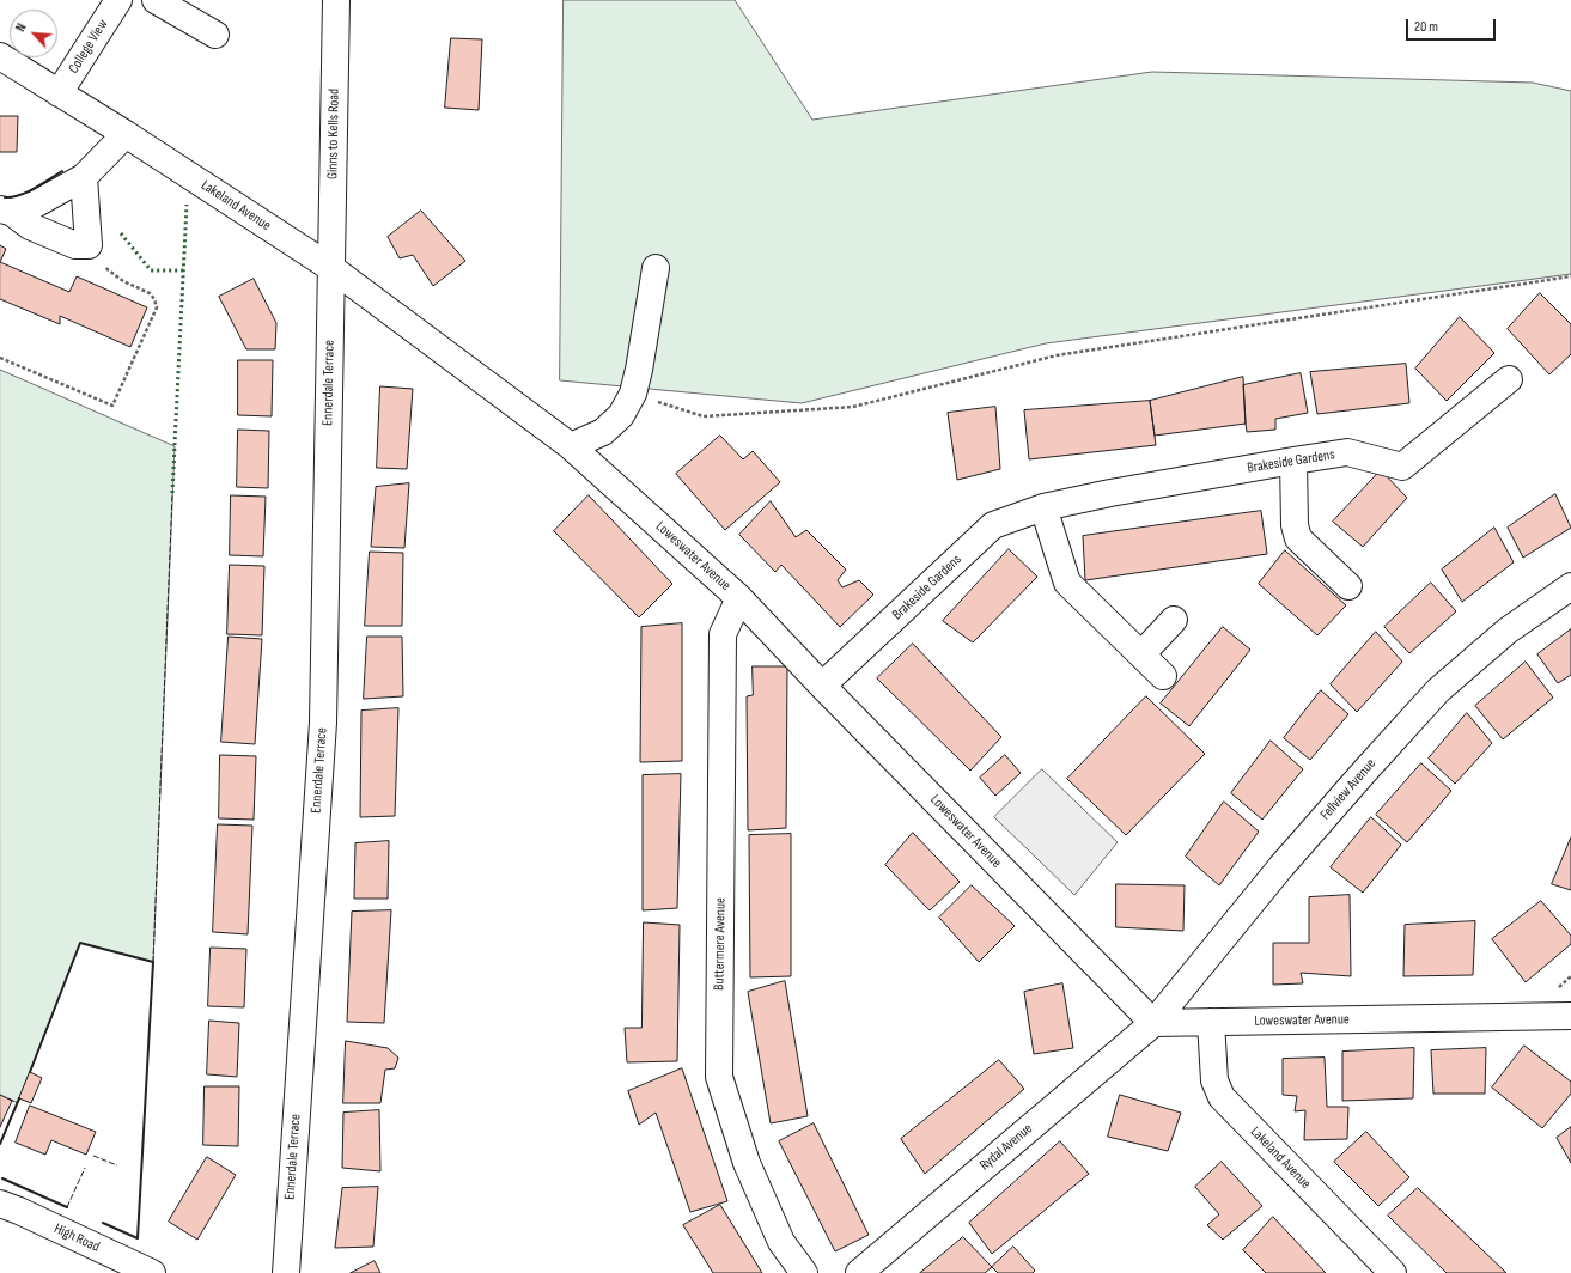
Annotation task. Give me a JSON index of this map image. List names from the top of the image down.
{
  "streets": {
    "street": [
      "College View",
      "Ginns to Kells Road",
      "Lakeland Avenue",
      "Ennerdale Terrace",
      "Brakeside Gardens",
      "Loweswater Avenue",
      "Fellview Avenue",
      "Buttermere Avenue",
      "Rydal Avenue",
      "High Road"
    ]
  },
  "crossings": [
    ["College View", "Lakeland Avenue"],
    ["Ginns to Kells Road", "Lakeland Avenue"],
    ["Ginns to Kells Road", "Ennerdale Terrace"],
    ["Lakeland Avenue", "Ennerdale Terrace"],
    ["Lakeland Avenue", "Loweswater Avenue"],
    ["Brakeside Gardens", "Loweswater Avenue"],
    ["Loweswater Avenue", "Fellview Avenue"],
    ["Loweswater Avenue", "Buttermere Avenue"],
    ["Loweswater Avenue", "Rydal Avenue"],
    ["Fellview Avenue", "Rydal Avenue"]
  ],
  "scale_bar": "20 m",
  "north": "top left"
}
